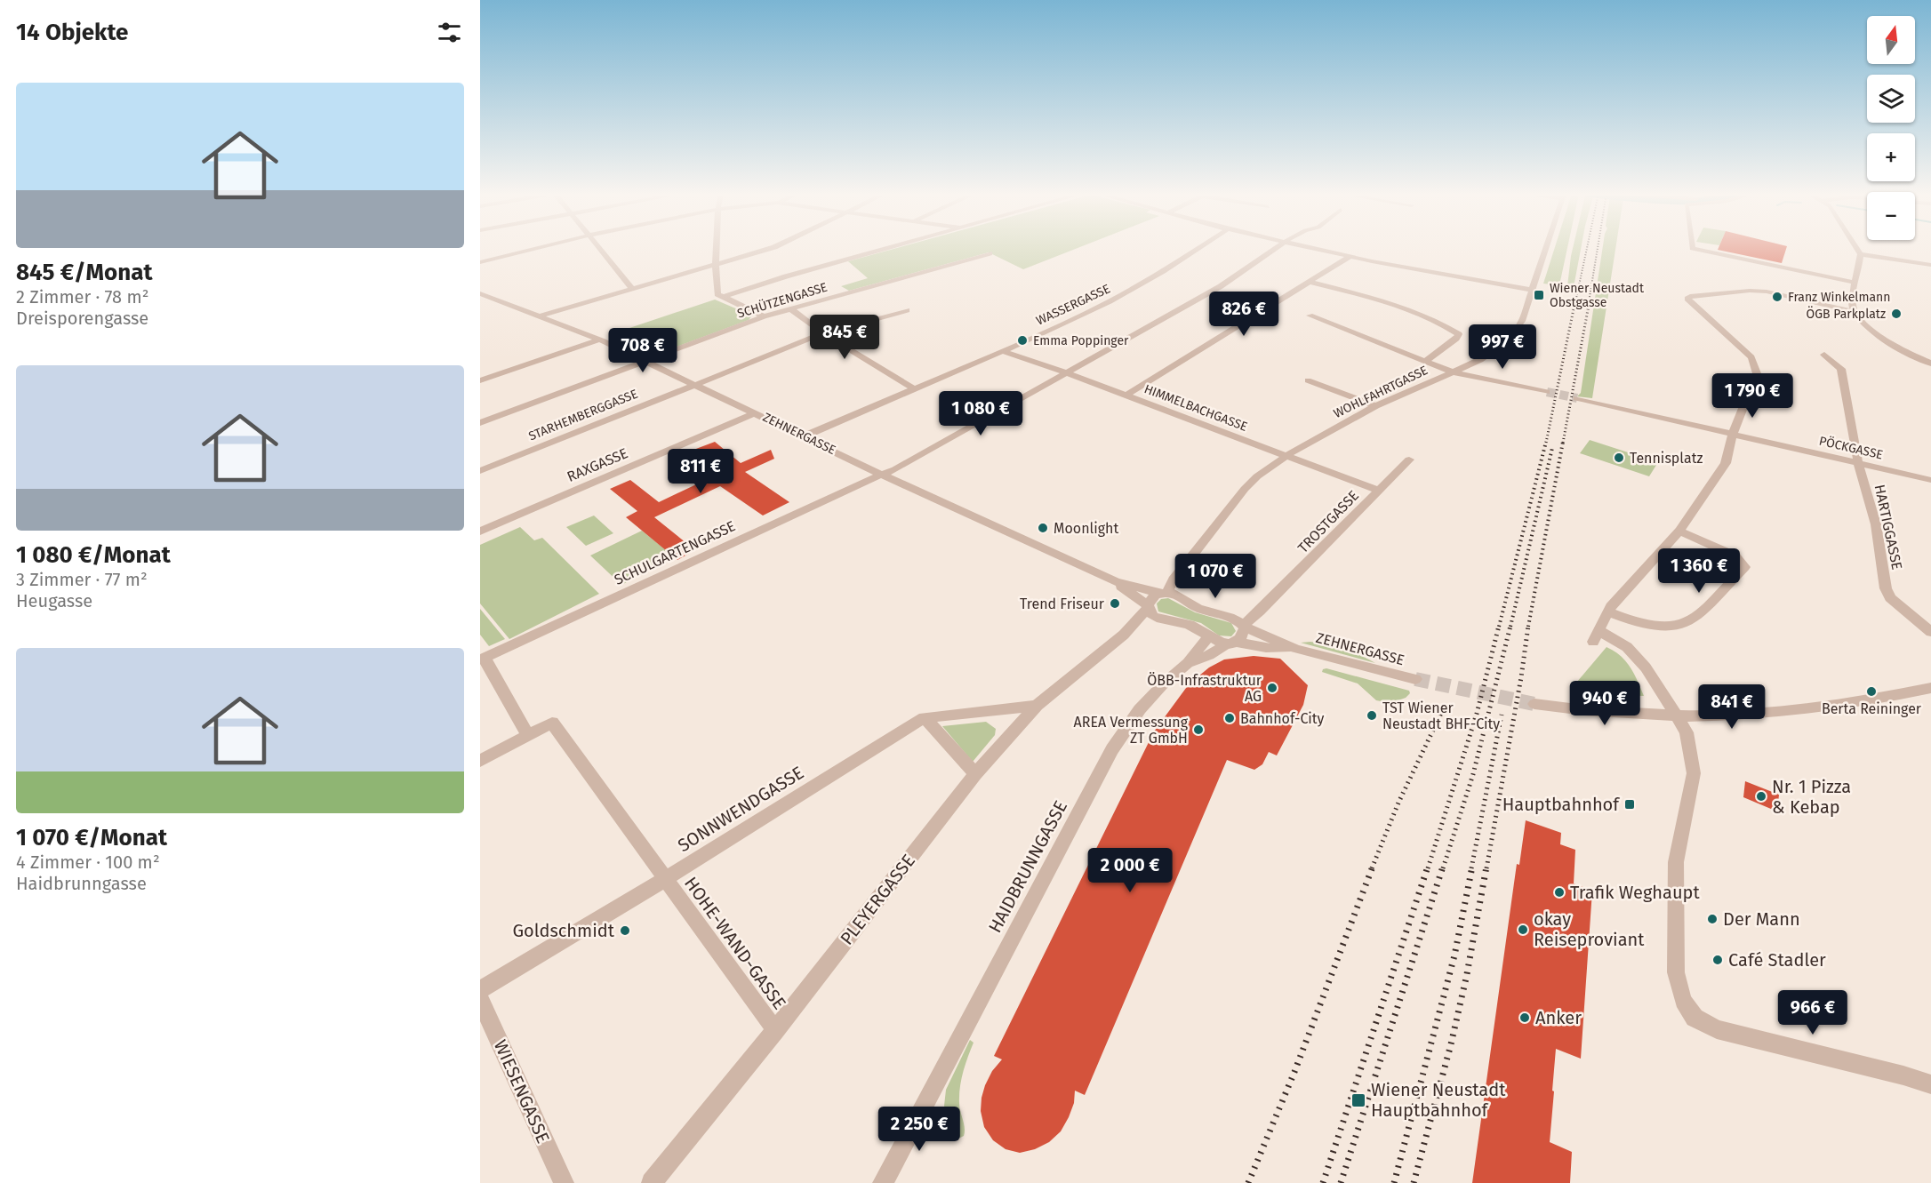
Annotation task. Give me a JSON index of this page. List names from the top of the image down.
{
  "streets": {
    "street": [
      "SCHÜTZENGASSE",
      "WASSERGASSE",
      "WOHLFAHRTGASSE",
      "HIMMELBACHGASSE",
      "STARHEMBERGGASSE",
      "ZEHNERGASSE",
      "PÖCKGASSE",
      "RAXGASSE",
      "TROSTGASSE",
      "HARTIGGASSE",
      "SCHULGARTENGASSE",
      "SONNWENDGASSE",
      "HAIDBRUNNGASSE",
      "PLEYERGASSE",
      "HOHE-WAND-GASSE",
      "WIESENGASSE"
    ]
  },
  "crossings": [
    ["SCHÜTZENGASSE", "ZEHNERGASSE"],
    ["WASSERGASSE", "HIMMELBACHGASSE"],
    ["WASSERGASSE", "ZEHNERGASSE"],
    ["WOHLFAHRTGASSE", "HIMMELBACHGASSE"],
    ["WOHLFAHRTGASSE", "ZEHNERGASSE"],
    ["WOHLFAHRTGASSE", "PLEYERGASSE"],
    ["HIMMELBACHGASSE", "TROSTGASSE"],
    ["HIMMELBACHGASSE", "SCHULGARTENGASSE"],
    ["STARHEMBERGGASSE", "ZEHNERGASSE"],
    ["ZEHNERGASSE", "RAXGASSE"],
    ["ZEHNERGASSE", "TROSTGASSE"],
    ["ZEHNERGASSE", "SCHULGARTENGASSE"],
    ["ZEHNERGASSE", "HAIDBRUNNGASSE"],
    ["ZEHNERGASSE", "PLEYERGASSE"],
    ["PÖCKGASSE", "HARTIGGASSE"],
    ["TROSTGASSE", "HAIDBRUNNGASSE"],
    ["SONNWENDGASSE", "PLEYERGASSE"],
    ["SONNWENDGASSE", "HOHE-WAND-GASSE"],
    ["PLEYERGASSE", "HOHE-WAND-GASSE"]
  ],
  "places": {
    "transit": ["Wiener Neustadt Obstgasse", "Hauptbahnhof", "Wiener Neustadt Hauptbahnhof"],
    "other": [
      "Franz Winkelmann",
      "ÖGB Parkplatz",
      "Emma Poppinger",
      "Tennisplatz",
      "Moonlight",
      "Trend Friseur",
      "ÖBB-Infrastruktur AG",
      "Berta Reininger",
      "TST Wiener Neustadt BHF-City",
      "Bahnhof-City",
      "AREA Vermessung ZT GmbH",
      "Nr. 1 Pizza & Kebap",
      "Trafik Weghaupt",
      "Der Mann",
      "okay Reiseproviant",
      "Goldschmidt",
      "Café Stadler",
      "Anker"
    ]
  },
  "north": "top",
  "page": {
    "heading": "14 Objekte",
    "map_buttons": ["+", "−"],
    "list": [
      {
        "name": "845 €/Monat",
        "note": "2 Zimmer · 78 m² · Dreisporengasse"
      },
      {
        "name": "1 080 €/Monat",
        "note": "3 Zimmer · 77 m² · Heugasse"
      },
      {
        "name": "1 070 €/Monat",
        "note": "4 Zimmer · 100 m² · Haidbrunngasse"
      }
    ],
    "price": [
      "826 €",
      "845 €",
      "997 €",
      "708 €",
      "1 790 €",
      "1 080 €",
      "811 €",
      "1 360 €",
      "1 070 €",
      "940 €",
      "841 €",
      "2 000 €",
      "966 €",
      "2 250 €"
    ]
  }
}
